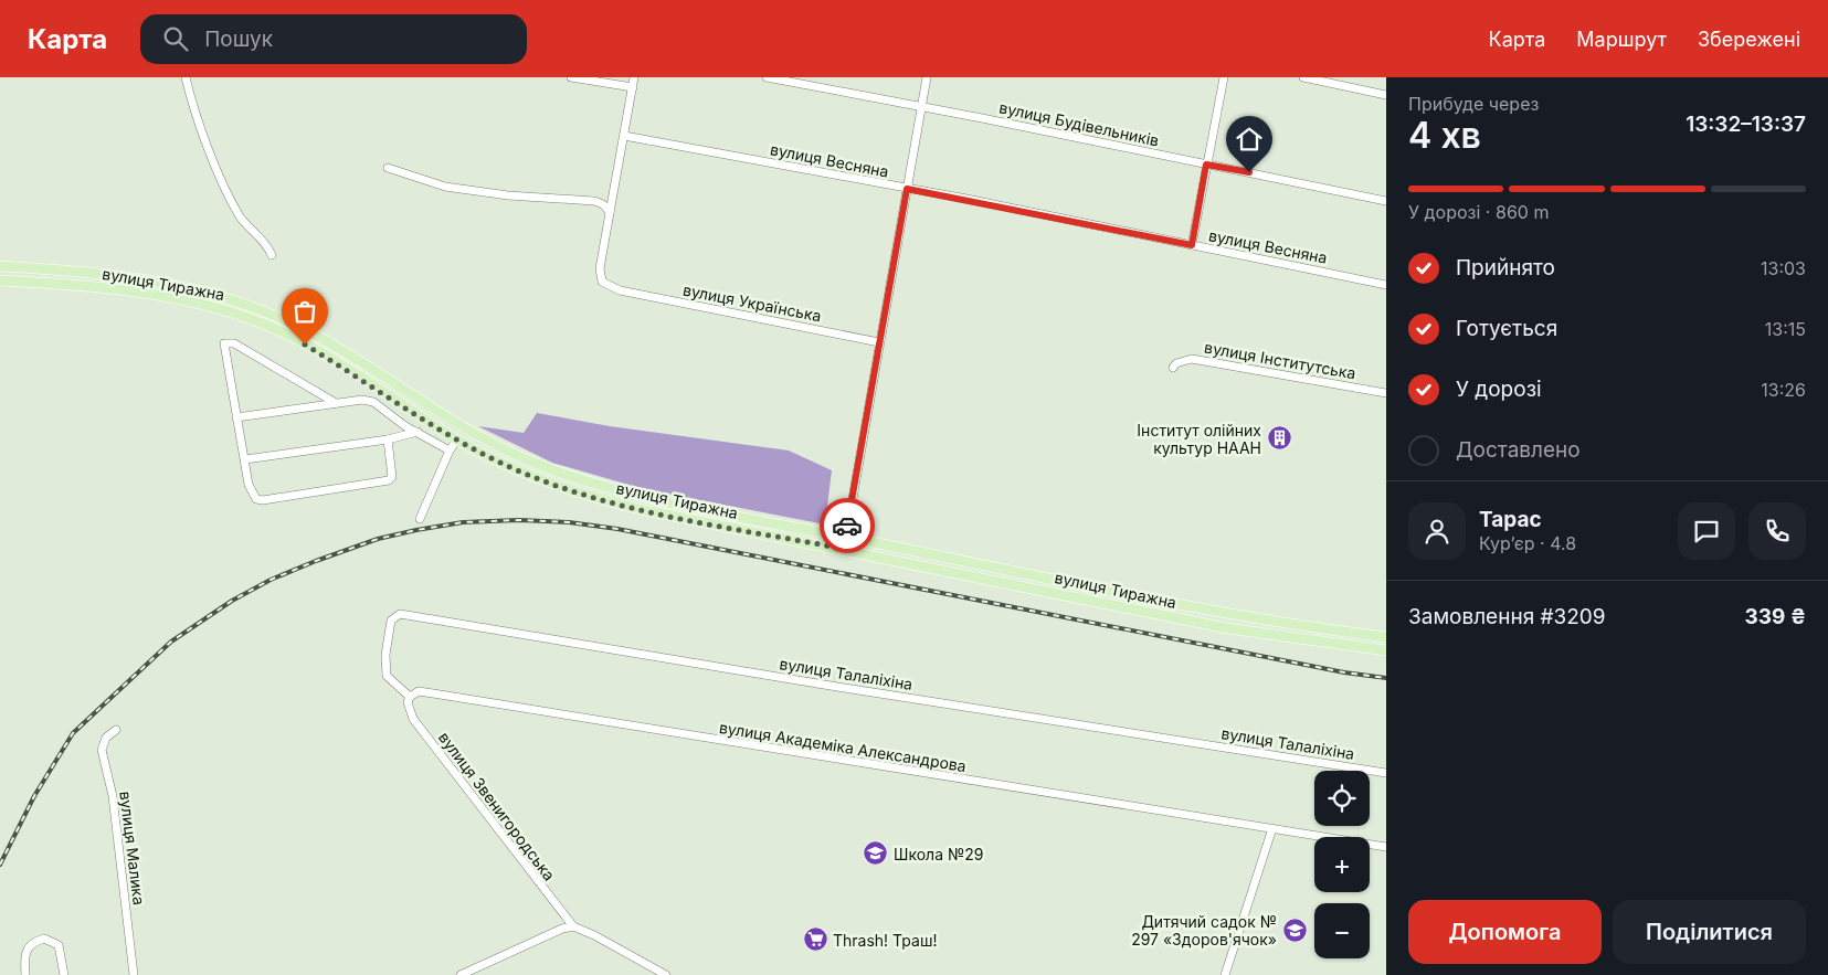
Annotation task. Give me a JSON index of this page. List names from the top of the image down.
{
  "streets": {
    "main road": ["вулиця Тиражна"],
    "street": [
      "вулиця Будівельників",
      "вулиця Весняна",
      "вулиця Українська",
      "вулиця Інститутська",
      "вулиця Талаліхіна",
      "вулиця Академіка Александрова",
      "вулиця Звенигородська",
      "вулиця Малика"
    ]
  },
  "crossings": [
    ["вулиця Талаліхіна", "вулиця Академіка Александрова"],
    ["вулиця Талаліхіна", "вулиця Звенигородська"],
    ["вулиця Академіка Александрова", "вулиця Звенигородська"]
  ],
  "places": {
    "building": ["Інститут олійних культур НААН"],
    "school or university": ["Школа №29", "Дитячий садок № 297 «Здоров'ячок»"],
    "supermarket": ["Thrash! Траш!"]
  },
  "page": {
    "header": "Карта",
    "search": "Пошук",
    "nav": ["Карта", "Маршрут", "Збережені"],
    "heading": ["4 хв", "Прибуде через", "13:32–13:37"],
    "panel": [
      "Тарас",
      "Кур’єр · 4.8",
      "Замовлення #3209",
      "339 ₴"
    ],
    "bar": "У дорозі · 860 m",
    "list": [
      ["Прийнято", "13:03"],
      ["Готується", "13:15"],
      ["У дорозі", "13:26"],
      "Доставлено"
    ],
    "map_buttons": ["+", "−"],
    "buttons": ["Допомога", "Поділитися"]
  }
}
